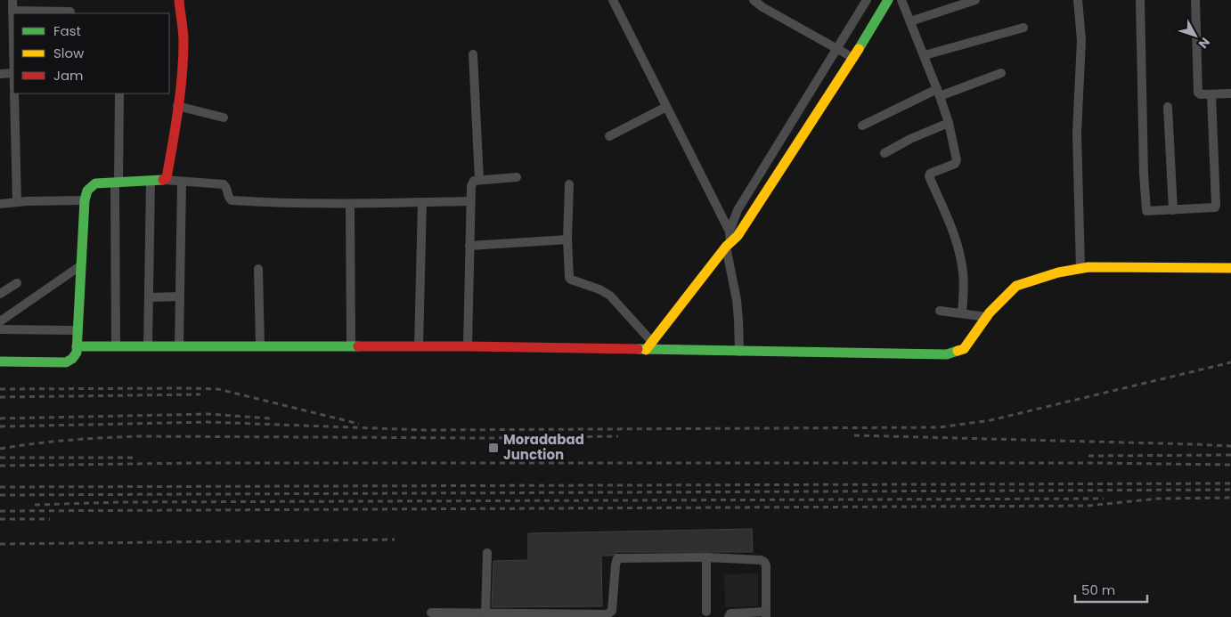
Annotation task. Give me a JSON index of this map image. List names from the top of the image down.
{
  "places": {
    "transit": ["Moradabad Junction"]
  },
  "legend": ["Fast", "Slow", "Jam"],
  "scale_bar": "50 m",
  "north": "bottom right"
}
